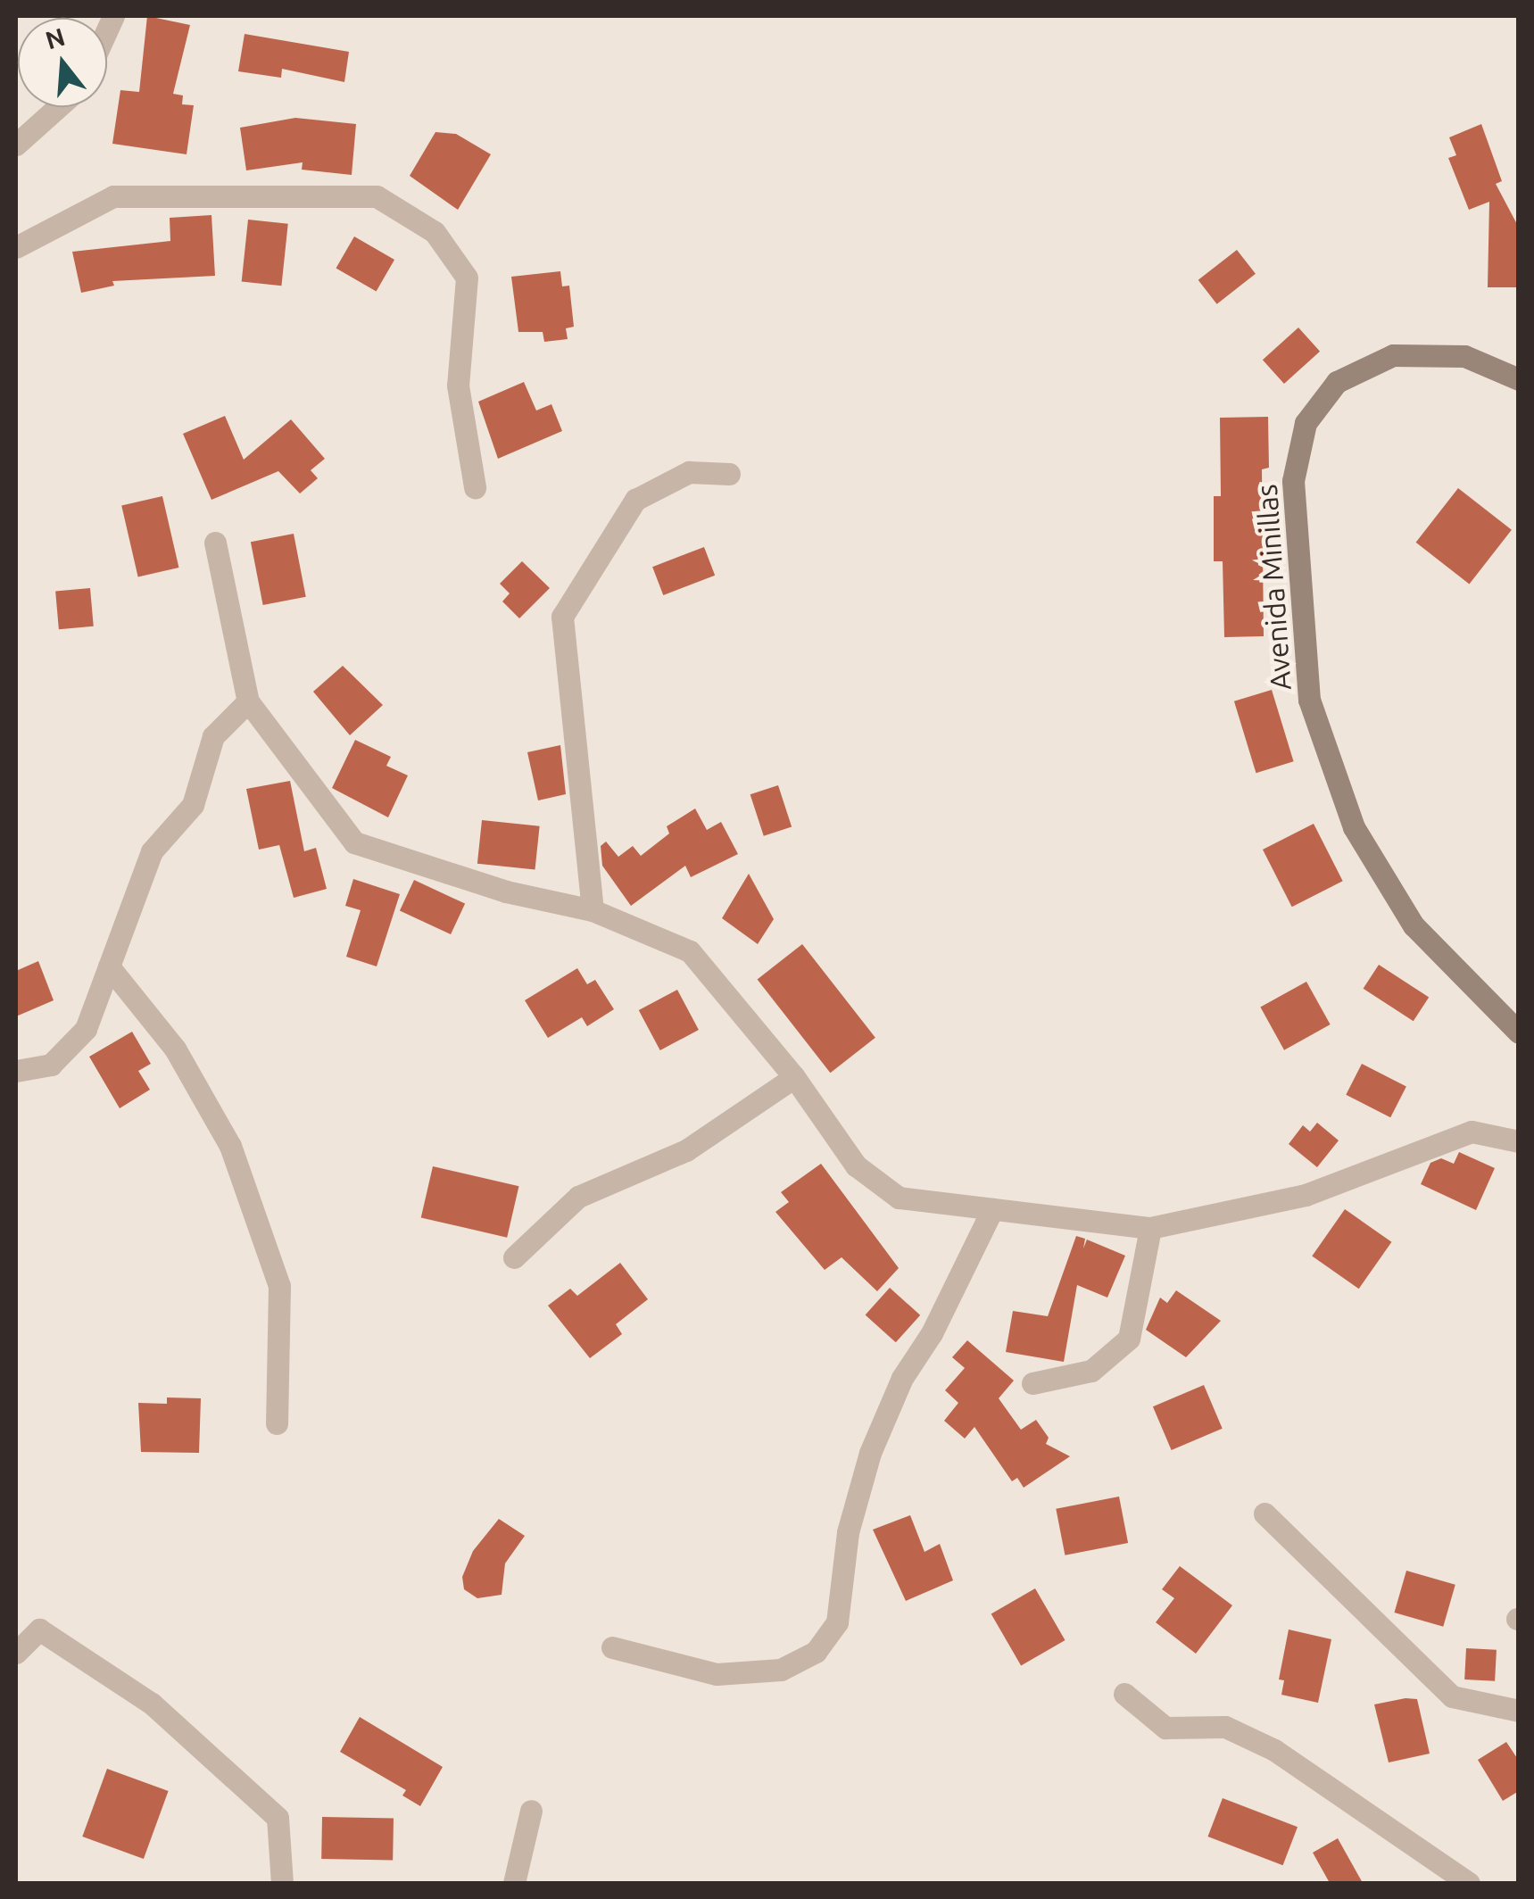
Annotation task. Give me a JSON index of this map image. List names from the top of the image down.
{
  "streets": {
    "street": ["Avenida Minillas"]
  },
  "north": "top"
}
